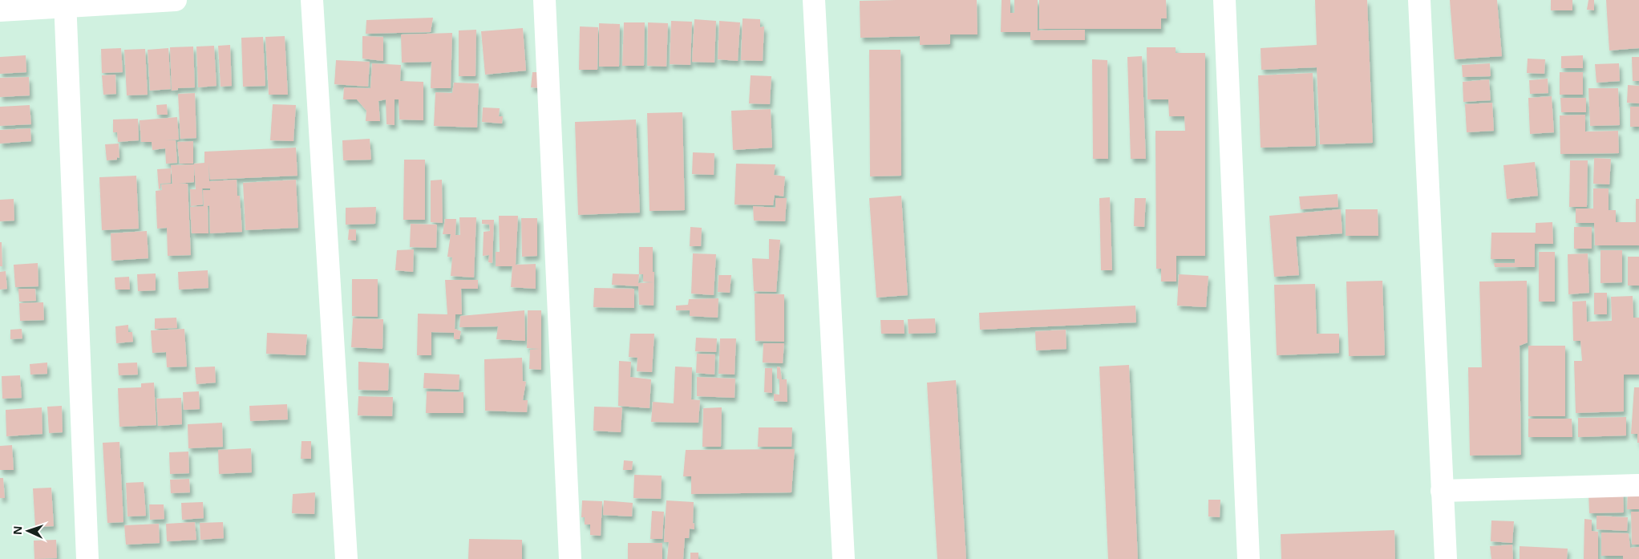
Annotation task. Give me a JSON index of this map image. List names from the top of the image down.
{
  "north": "left"
}
